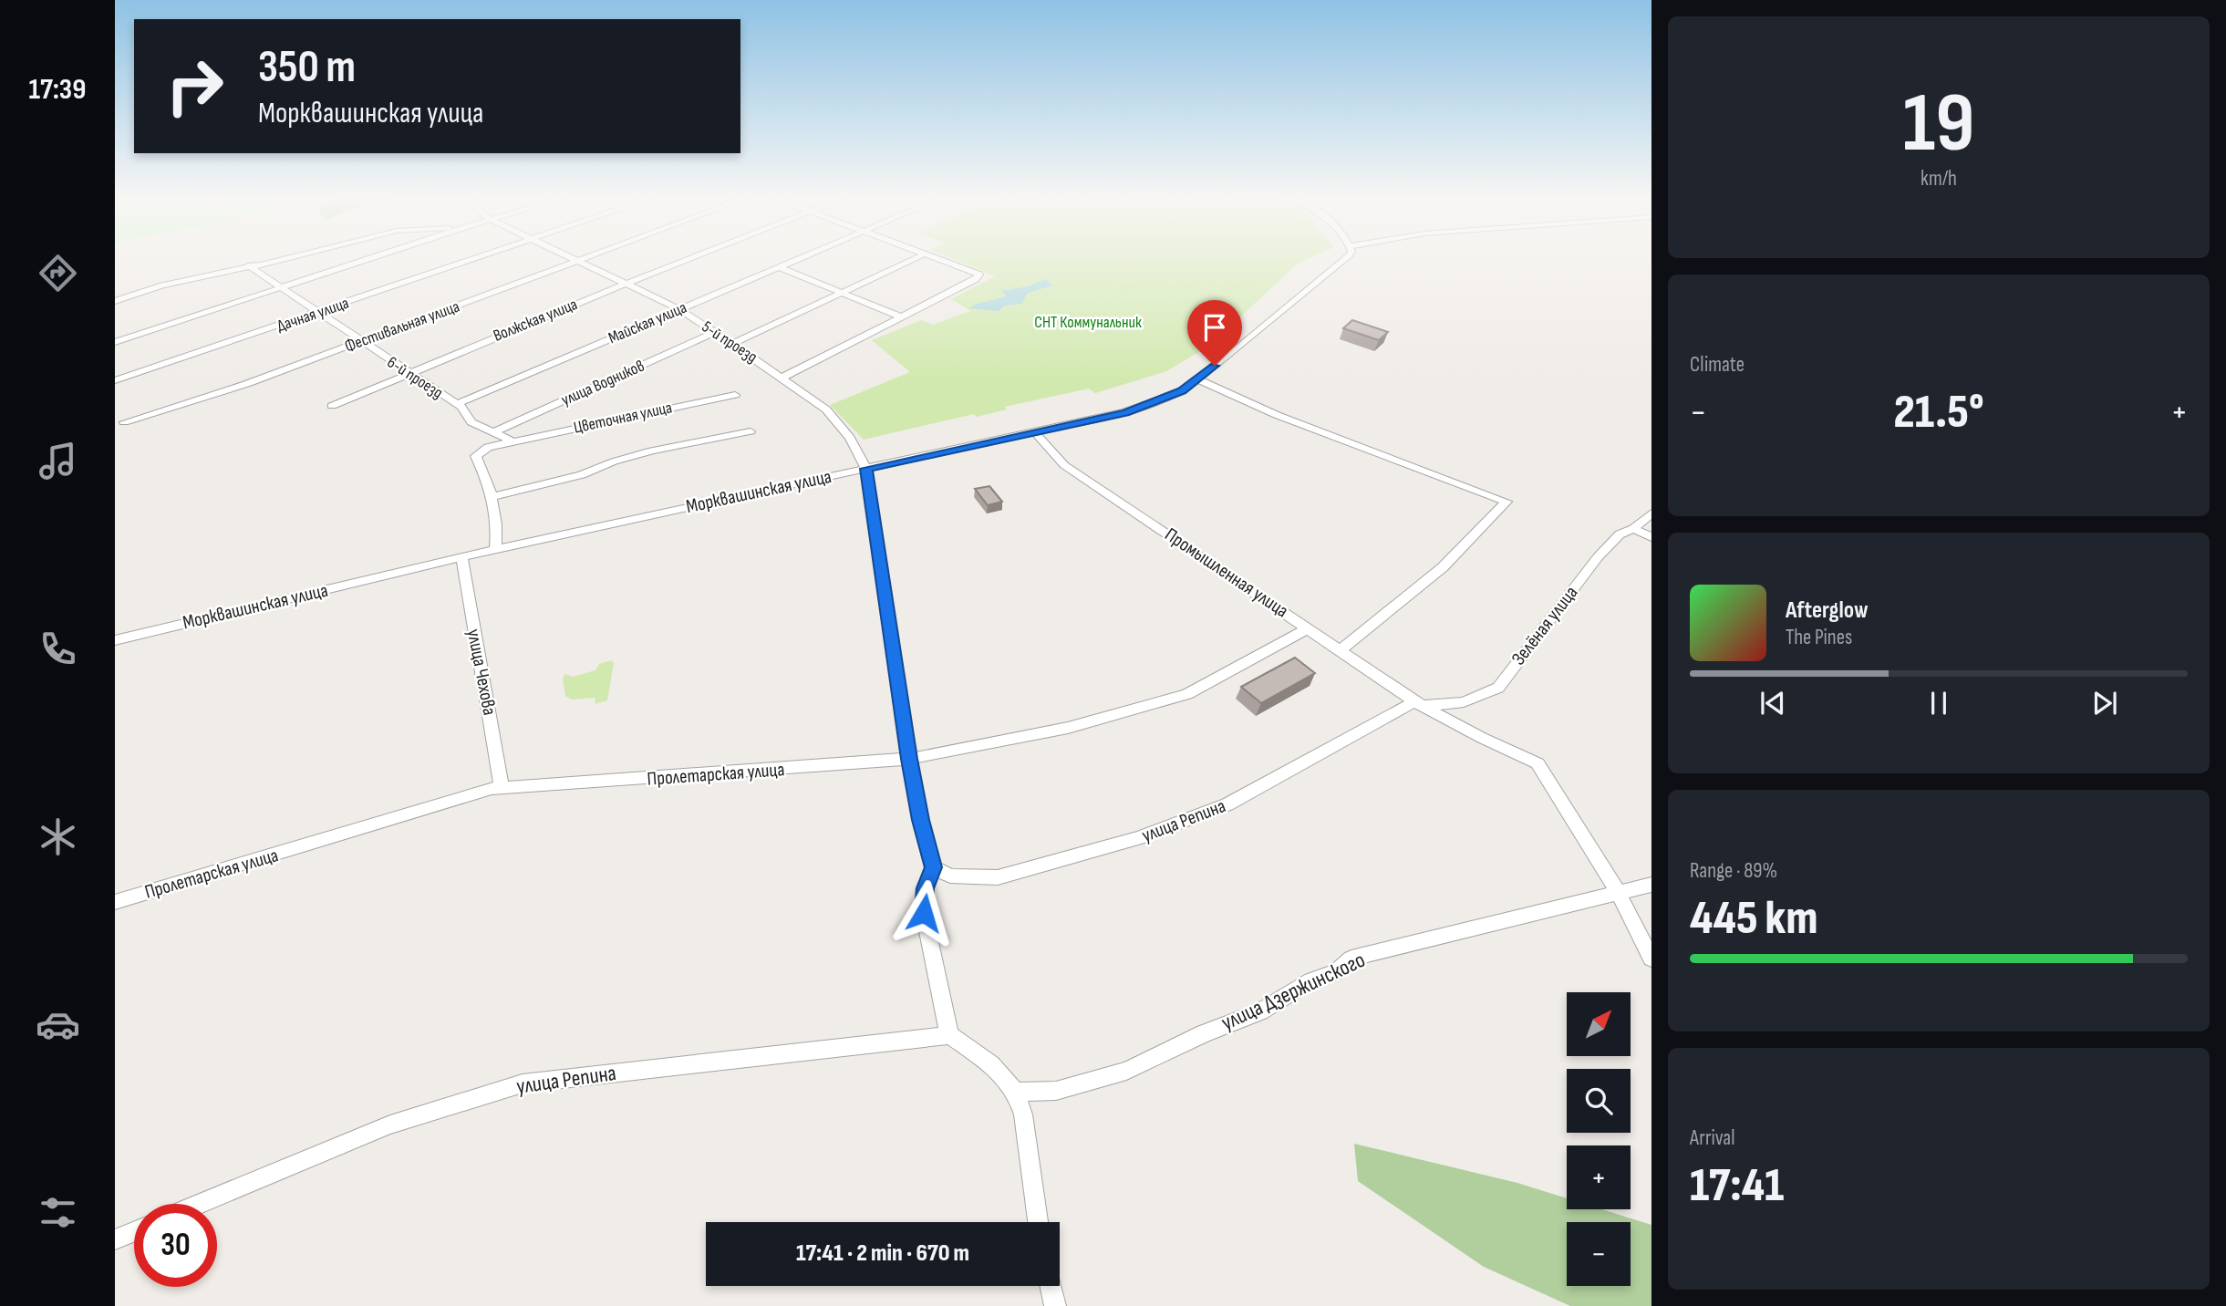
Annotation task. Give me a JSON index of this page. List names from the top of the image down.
{
  "streets": {
    "street": [
      "Дачная улица",
      "Волжская улица",
      "Майская улица",
      "Фестивальная улица",
      "5-й проезд",
      "6-й проезд",
      "улица Водников",
      "Цветочная улица",
      "Морквашинская улица",
      "Промышленная улица",
      "Зелёная улица",
      "улица Чехова",
      "Пролетарская улица",
      "улица Репина",
      "улица Дзержинского"
    ]
  },
  "crossings": [
    ["Дачная улица", "6-й проезд"],
    ["Волжская улица", "5-й проезд"],
    ["Волжская улица", "6-й проезд"],
    ["Майская улица", "5-й проезд"],
    ["Майская улица", "6-й проезд"],
    ["Фестивальная улица", "5-й проезд"],
    ["Фестивальная улица", "6-й проезд"],
    ["5-й проезд", "улица Водников"],
    ["5-й проезд", "Морквашинская улица"],
    ["5-й проезд", "Пролетарская улица"],
    ["5-й проезд", "улица Репина"],
    ["6-й проезд", "улица Водников"],
    ["6-й проезд", "Цветочная улица"],
    ["Морквашинская улица", "Промышленная улица"],
    ["Морквашинская улица", "улица Чехова"],
    ["Промышленная улица", "Зелёная улица"],
    ["Промышленная улица", "Пролетарская улица"],
    ["Промышленная улица", "улица Репина"],
    ["Промышленная улица", "улица Дзержинского"],
    ["Зелёная улица", "улица Репина"],
    ["улица Чехова", "Пролетарская улица"]
  ],
  "parks": ["СНТ Коммунальник"],
  "north": "top right",
  "page": {
    "tabs": "17:39",
    "tile": [
      ["19", "km/h"],
      "Climate",
      ["Range · 89%", "445 km"],
      ["Arrival", "17:41"]
    ],
    "turn": ["350 m", "Морквашинская улица"],
    "heat": ["−", "21.5°", "+"],
    "song": ["Afterglow", "The Pines"],
    "map_buttons": ["+", "−"],
    "limit": "30",
    "trip": "17:41 · 2 min · 670 m"
  }
}
